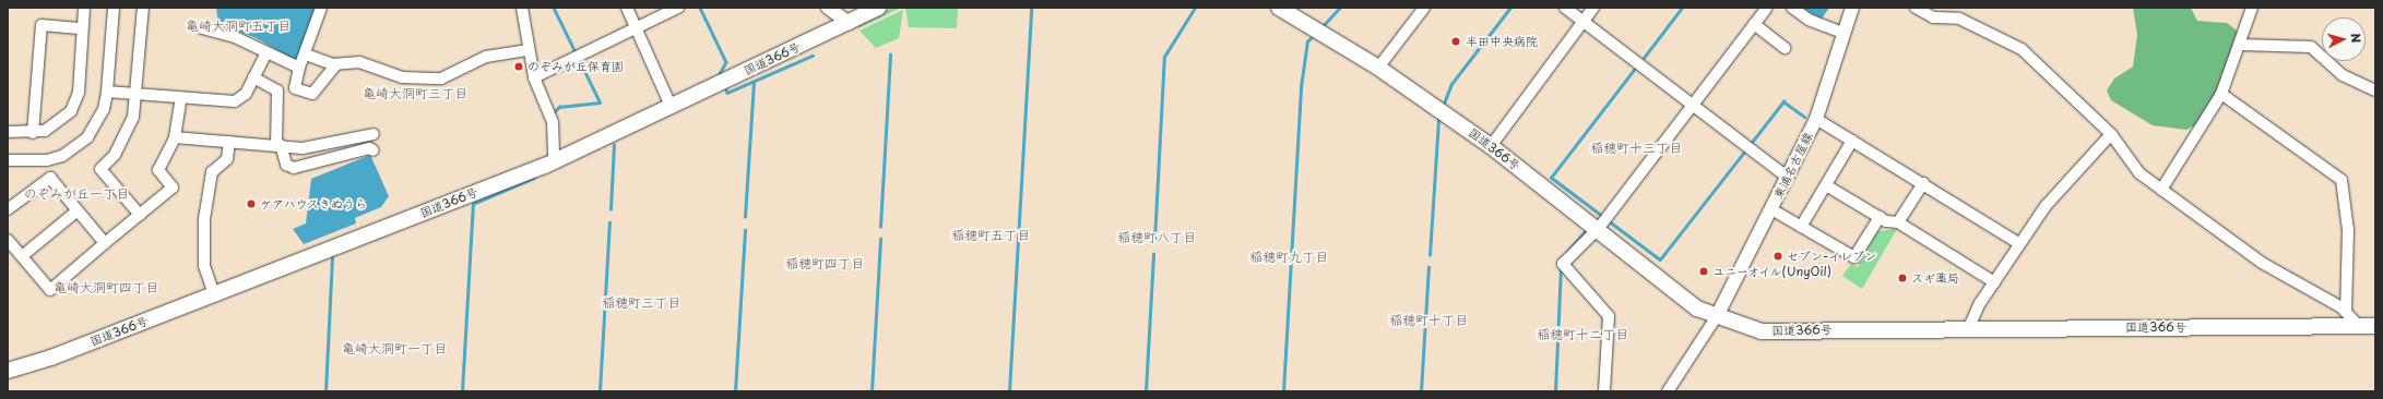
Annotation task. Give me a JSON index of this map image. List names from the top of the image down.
{
  "streets": {
    "highway": ["国道366号"],
    "main road": ["東浦名古屋線"]
  },
  "crossings": [
    ["国道366号", "東浦名古屋線"]
  ],
  "districts": [
    "亀崎大洞町五丁目",
    "亀崎大洞町三丁目",
    "稲穂町十三丁目",
    "のぞみが丘一丁目",
    "稲穂町五丁目",
    "稲穂町八丁目",
    "稲穂町九丁目",
    "稲穂町四丁目",
    "亀崎大洞町四丁目",
    "稲穂町三丁目",
    "稲穂町十丁目",
    "稲穂町十二丁目",
    "亀崎大洞町一丁目"
  ],
  "places": [
    "半田中央病院",
    "のぞみが丘保育園",
    "ケアハウスきぬうら",
    "セブン-イレブン",
    "ユニーオイル(UnyOil)",
    "スギ薬局"
  ],
  "north": "right"
}
